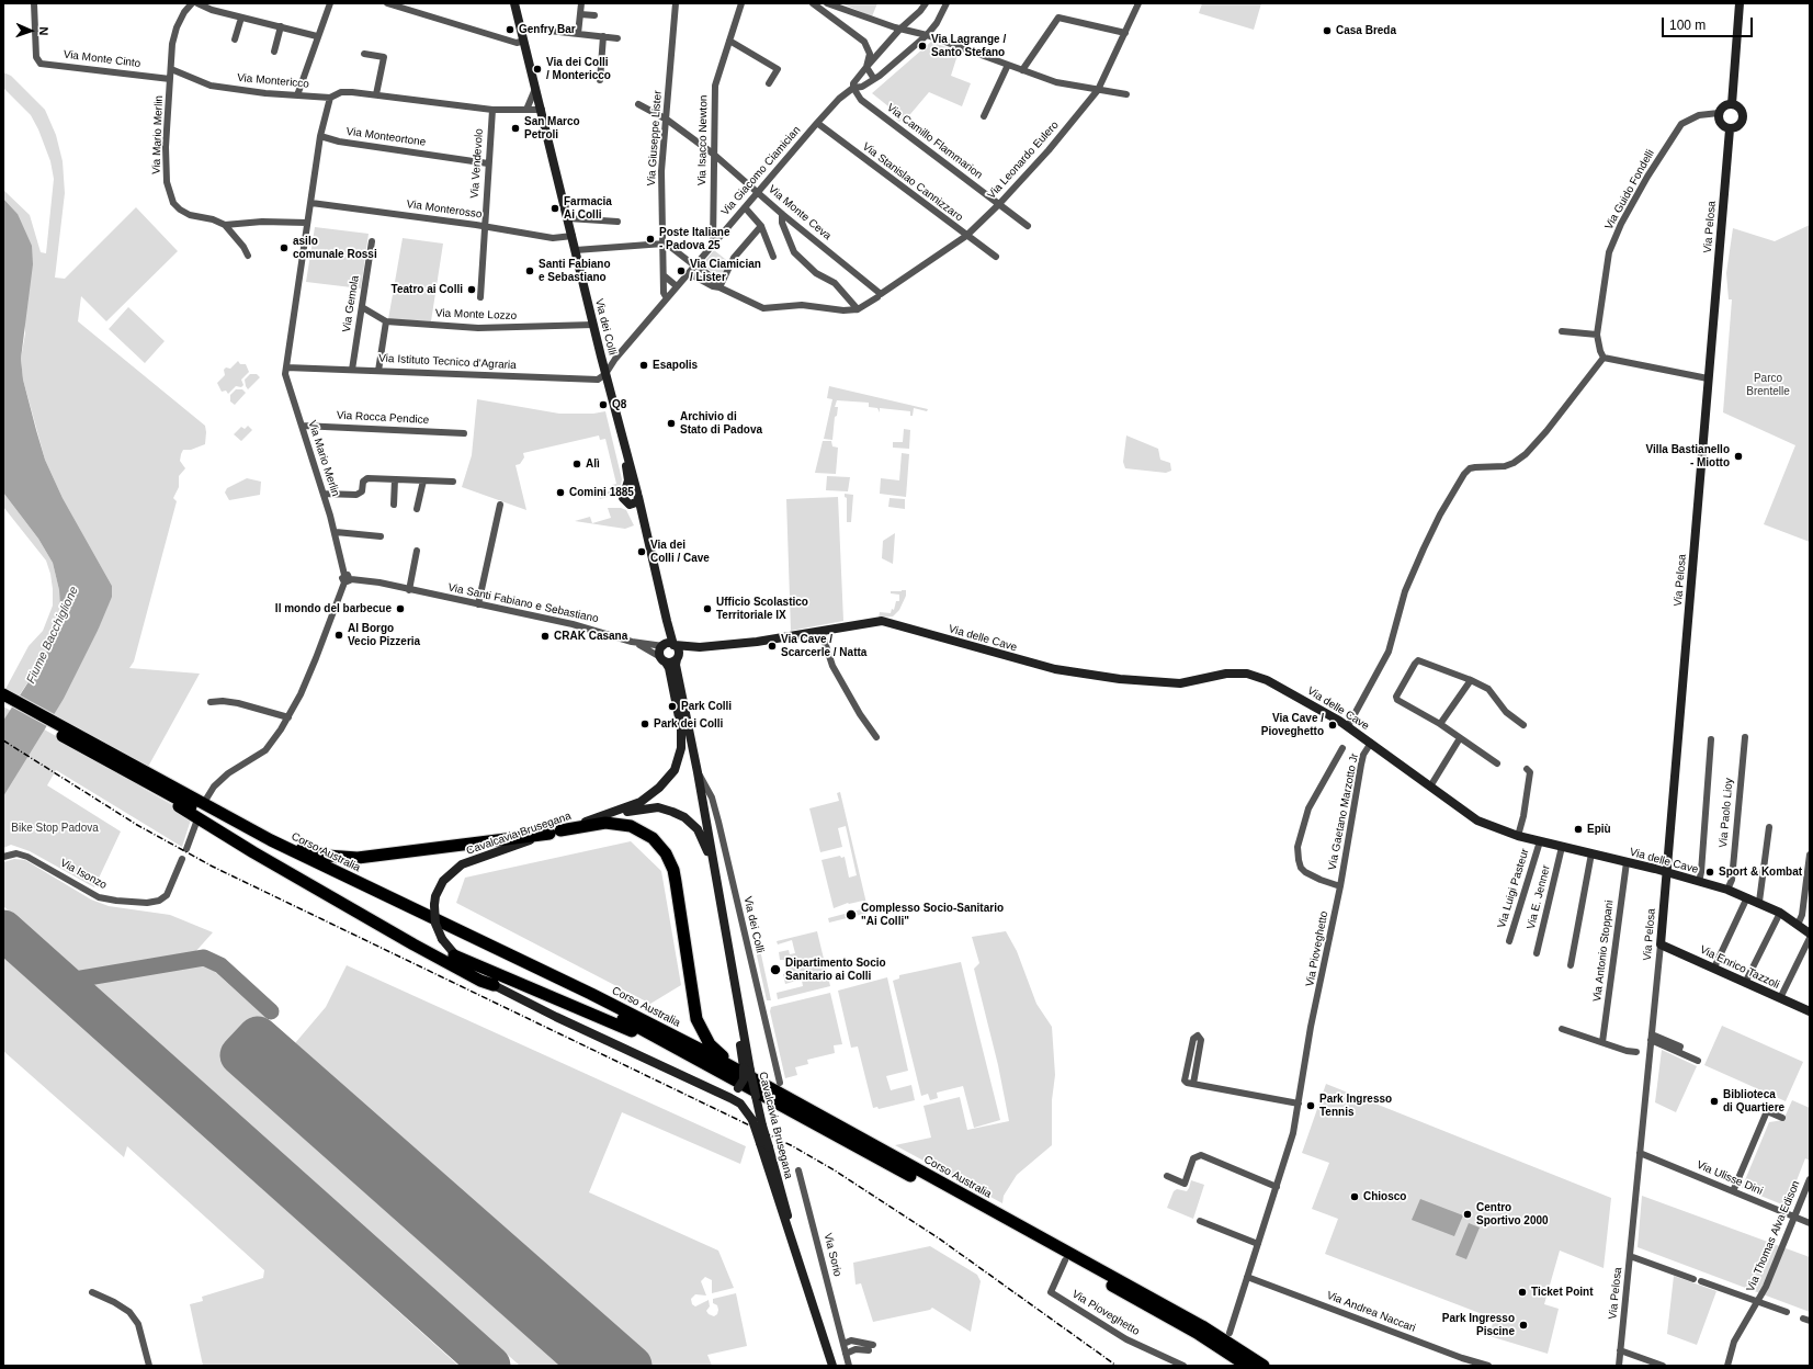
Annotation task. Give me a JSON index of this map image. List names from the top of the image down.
{
  "streets": {
    "highway": ["Corso Australia"],
    "main road": [
      "Via Pelosa",
      "Via dei Colli",
      "Via delle Cave",
      "Cavalcavia Brusegana",
      "Via Enrico Tazzoli"
    ],
    "street": [
      "Via Monte Cinto",
      "Via Montericco",
      "Via Mario Merlin",
      "Via Monteortone",
      "Via Giuseppe Lister",
      "Via Isacco Newton",
      "Via Camillo Flammarion",
      "Via Leonardo Eulero",
      "Via Vendevolo",
      "Via Giacomo Ciamician",
      "Via Stanislao Cannizzaro",
      "Via Guido Fondelli",
      "Via Monterosso",
      "Via Monte Ceva",
      "Via Gemola",
      "Via Monte Lozzo",
      "Via Istituto Tecnico d'Agraria",
      "Via Rocca Pendice",
      "Via Santi Fabiano e Sebastiano",
      "Via Gaetano Marzotto Jr",
      "Via Paolo Lioy",
      "Via Isonzo",
      "Via Luigi Pasteur",
      "Via E. Jenner",
      "Via Pioveghetto",
      "Via Antonio Stoppani",
      "Via Ulisse Dini",
      "Via Thomas Alva Edison",
      "Via Sorio",
      "Via Andrea Naccari"
    ]
  },
  "crossings": [
    ["Via Monte Cinto", "Via Mario Merlin"],
    ["Via Montericco", "Via Mario Merlin"],
    ["Via Montericco", "Via Vendevolo"],
    ["Via Montericco", "Via dei Colli"],
    ["Via Mario Merlin", "Via Monteortone"],
    ["Via Mario Merlin", "Via Monterosso"],
    ["Via Mario Merlin", "Via Istituto Tecnico d'Agraria"],
    ["Via Mario Merlin", "Via Rocca Pendice"],
    ["Via Mario Merlin", "Via Santi Fabiano e Sebastiano"],
    ["Via Monteortone", "Via Vendevolo"],
    ["Via Giuseppe Lister", "Via Leonardo Eulero"],
    ["Via Giuseppe Lister", "Via Giacomo Ciamician"],
    ["Via Giuseppe Lister", "Via Monte Ceva"],
    ["Via Isacco Newton", "Via Giacomo Ciamician"],
    ["Via Isacco Newton", "Via Monte Ceva"],
    ["Via Camillo Flammarion", "Via Leonardo Eulero"],
    ["Via Camillo Flammarion", "Via Giacomo Ciamician"],
    ["Via Leonardo Eulero", "Via Giacomo Ciamician"],
    ["Via Leonardo Eulero", "Via Stanislao Cannizzaro"],
    ["Via Leonardo Eulero", "Via Monte Ceva"],
    ["Via Vendevolo", "Via Monterosso"],
    ["Via Giacomo Ciamician", "Via Stanislao Cannizzaro"],
    ["Via Giacomo Ciamician", "Via Monte Ceva"],
    ["Via Giacomo Ciamician", "Via dei Colli"],
    ["Via Giacomo Ciamician", "Via Istituto Tecnico d'Agraria"],
    ["Via Guido Fondelli", "Via Pelosa"],
    ["Via Monterosso", "Via dei Colli"],
    ["Via Pelosa", "Via delle Cave"],
    ["Via Pelosa", "Via Enrico Tazzoli"],
    ["Via Pelosa", "Via Ulisse Dini"],
    ["Via Gemola", "Via Monte Lozzo"],
    ["Via Gemola", "Via Istituto Tecnico d'Agraria"],
    ["Via Monte Lozzo", "Via dei Colli"],
    ["Via dei Colli", "Via Istituto Tecnico d'Agraria"],
    ["Via dei Colli", "Via Santi Fabiano e Sebastiano"],
    ["Via dei Colli", "Via delle Cave"],
    ["Via dei Colli", "Cavalcavia Brusegana"],
    ["Via Santi Fabiano e Sebastiano", "Via delle Cave"],
    ["Via Santi Fabiano e Sebastiano", "Cavalcavia Brusegana"],
    ["Via delle Cave", "Via Gaetano Marzotto Jr"],
    ["Via delle Cave", "Via Paolo Lioy"],
    ["Via delle Cave", "Cavalcavia Brusegana"],
    ["Via delle Cave", "Via Luigi Pasteur"],
    ["Via delle Cave", "Via E. Jenner"],
    ["Via delle Cave", "Via Antonio Stoppani"],
    ["Via Gaetano Marzotto Jr", "Via Pioveghetto"],
    ["Corso Australia", "Via Pioveghetto"],
    ["Via Pioveghetto", "Via Andrea Naccari"],
    ["Via Ulisse Dini", "Via Thomas Alva Edison"]
  ],
  "water": ["Fiume Bacchiglione"],
  "parks": ["Parco Brentelle", "Bike Stop Padova"],
  "places": [
    "Genfry Bar",
    "Casa Breda",
    "Via Lagrange / Santo Stefano",
    "Via dei Colli / Montericco",
    "San Marco Petroli",
    "Farmacia Ai Colli",
    "Poste Italiane - Padova 25",
    "asilo comunale Rossi",
    "Santi Fabiano e Sebastiano",
    "Via Ciamician / Lister",
    "Teatro ai Colli",
    "Esapolis",
    "Q8",
    "Archivio di Stato di Padova",
    "Villa Bastianello - Miotto",
    "Alì",
    "Comini 1885",
    "Via dei Colli / Cave",
    "Il mondo del barbecue",
    "Ufficio Scolastico Territoriale IX",
    "Al Borgo Vecio Pizzeria",
    "CRAK Casana",
    "Via Cave / Scarcerle / Natta",
    "Park Colli",
    "Park dei Colli",
    "Via Cave / Pioveghetto",
    "Epiù",
    "Sport & Kombat",
    "Complesso Socio-Sanitario \"Ai Colli\"",
    "Dipartimento Socio Sanitario ai Colli",
    "Biblioteca di Quartiere",
    "Park Ingresso Tennis",
    "Chiosco",
    "Centro Sportivo 2000",
    "Ticket Point",
    "Park Ingresso Piscine"
  ],
  "scale_bar": "100 m",
  "north": "right"
}
